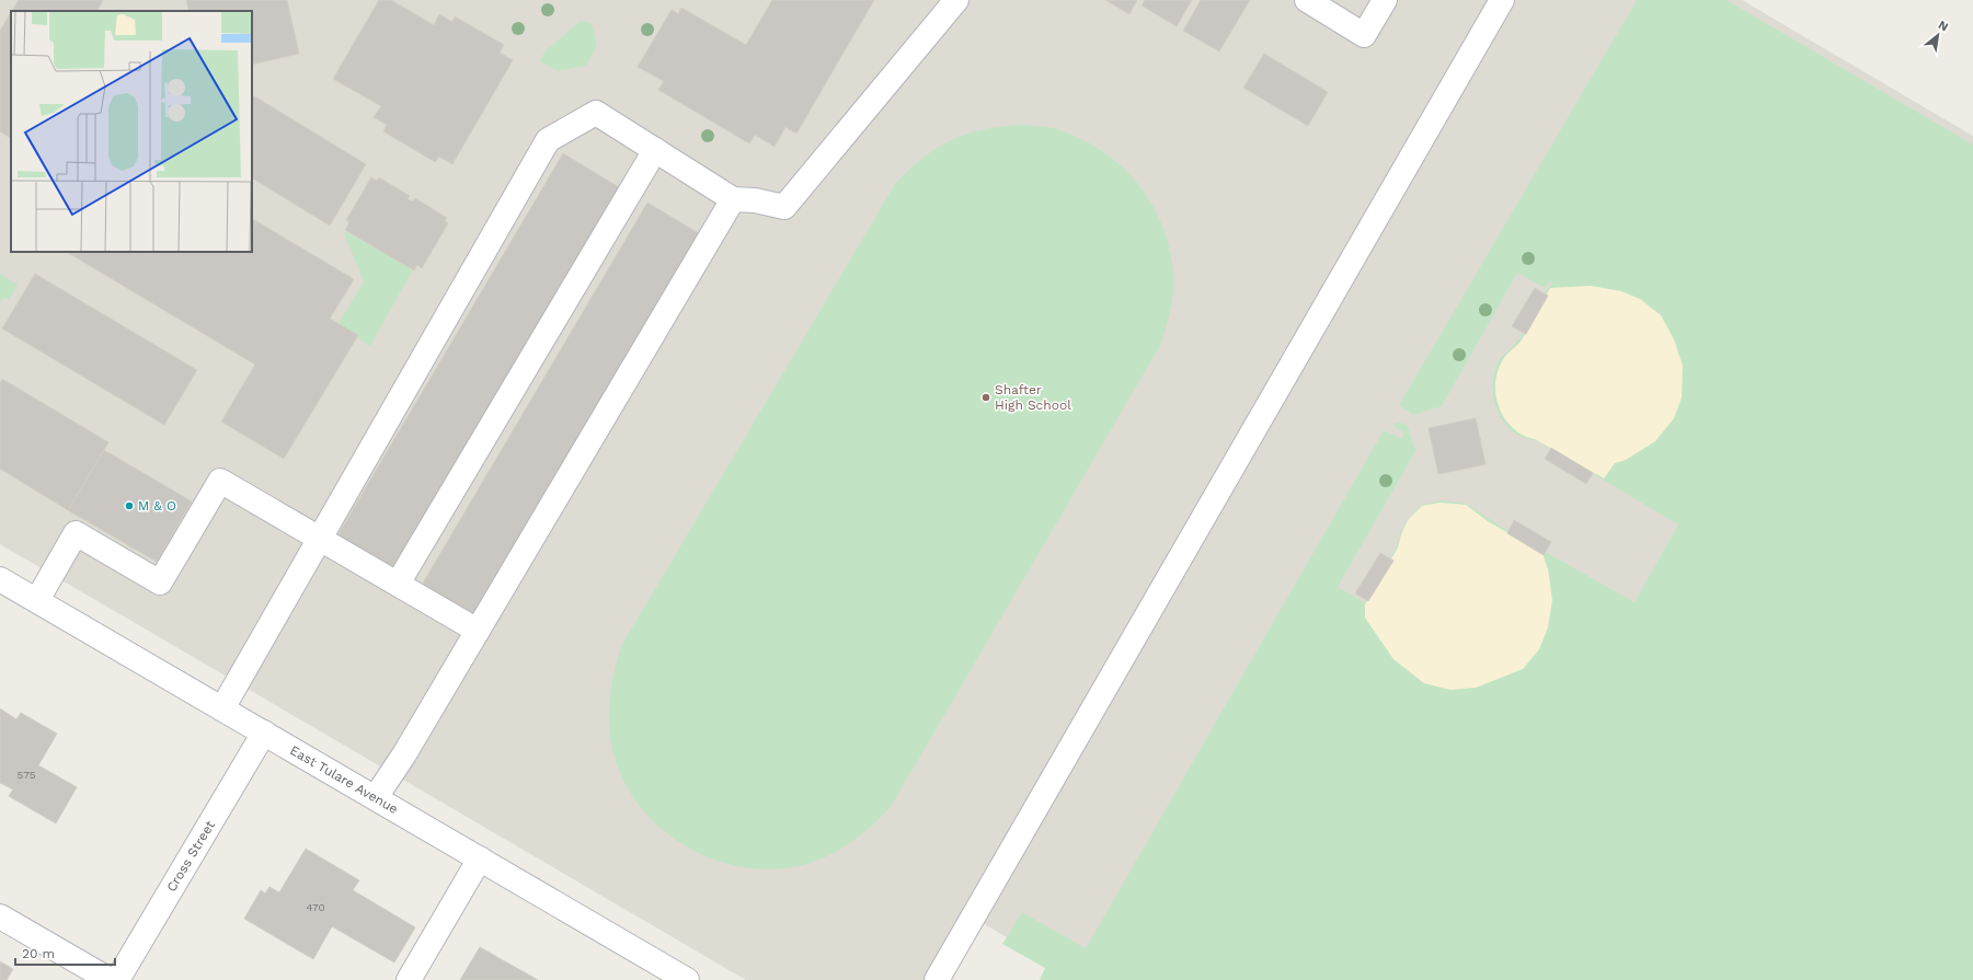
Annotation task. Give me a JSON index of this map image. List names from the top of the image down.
{
  "streets": {
    "street": ["East Tulare Avenue", "Cross Street"]
  },
  "crossings": [
    ["East Tulare Avenue", "Cross Street"]
  ],
  "places": ["Shafter High School", "M & O"],
  "house_numbers": ["575", "470"],
  "scale_bar": "20 m",
  "north": "top right"
}
